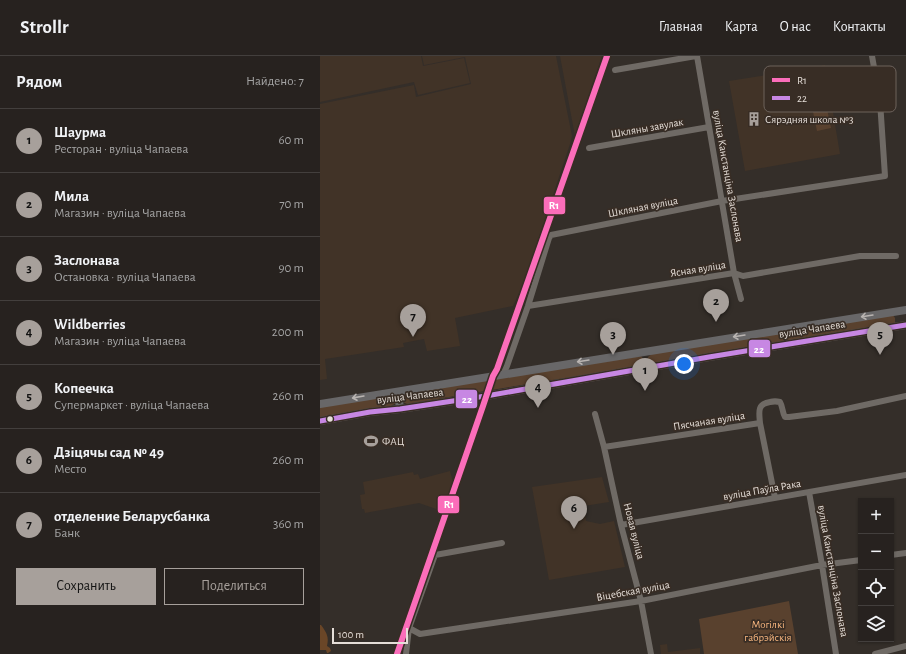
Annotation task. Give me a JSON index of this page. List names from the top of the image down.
{
  "streets": {
    "main road": ["вуліца Чапаева"],
    "street": [
      "Шкляны завулак",
      "вуліца Канстанціна Заслонава",
      "Шкляная вуліца",
      "Ясная вуліца",
      "Пясчаная вуліца",
      "вуліца Паўла Рака",
      "Новая вуліца",
      "Віцебская вуліца"
    ]
  },
  "crossings": [
    ["Шкляны завулак", "вуліца Канстанціна Заслонава"],
    ["вуліца Канстанціна Заслонава", "Шкляная вуліца"],
    ["вуліца Канстанціна Заслонава", "Ясная вуліца"],
    ["вуліца Канстанціна Заслонава", "вуліца Паўла Рака"],
    ["вуліца Канстанціна Заслонава", "Віцебская вуліца"],
    ["Шкляная вуліца", "Ясная вуліца"],
    ["Шкляная вуліца", "вуліца Чапаева"],
    ["Пясчаная вуліца", "Новая вуліца"],
    ["вуліца Паўла Рака", "Новая вуліца"],
    ["Новая вуліца", "Віцебская вуліца"]
  ],
  "parks": ["Могілкі габрэйскія"],
  "places": {
    "building": ["Сярэдняя школа №3"],
    "sports": ["ФАЦ"]
  },
  "lines": ["transit line R1", "transit line 22"],
  "legend": ["R1", "22"],
  "scale_bar": "100 m",
  "page": {
    "header": "Strollr",
    "nav": [
      "Главная",
      "Карта",
      "О нас",
      "Контакты"
    ],
    "heading": ["Рядом", "Найдено: 7"],
    "list": [
      {
        "mark": "1",
        "name": "Шаурма",
        "note": "Ресторан · вуліца Чапаева",
        "value": "60 m"
      },
      {
        "mark": "2",
        "name": "Мила",
        "note": "Магазин · вуліца Чапаева",
        "value": "70 m"
      },
      {
        "mark": "3",
        "name": "Заслонава",
        "note": "Остановка · вуліца Чапаева",
        "value": "90 m"
      },
      {
        "mark": "4",
        "name": "Wildberries",
        "note": "Магазин · вуліца Чапаева",
        "value": "200 m"
      },
      {
        "mark": "5",
        "name": "Копеечка",
        "note": "Супермаркет · вуліца Чапаева",
        "value": "260 m"
      },
      {
        "mark": "6",
        "name": "Дзіцячы сад № 49",
        "note": "Место",
        "value": "260 m"
      },
      {
        "mark": "7",
        "name": "отделение Беларусбанка",
        "note": "Банк",
        "value": "360 m"
      }
    ],
    "pins": [
      "2",
      "7",
      "3",
      "5",
      "1",
      "4",
      "6"
    ],
    "map_buttons": ["+", "−"],
    "buttons": ["Сохранить", "Поделиться"],
    "scale": "100 m"
  }
}
